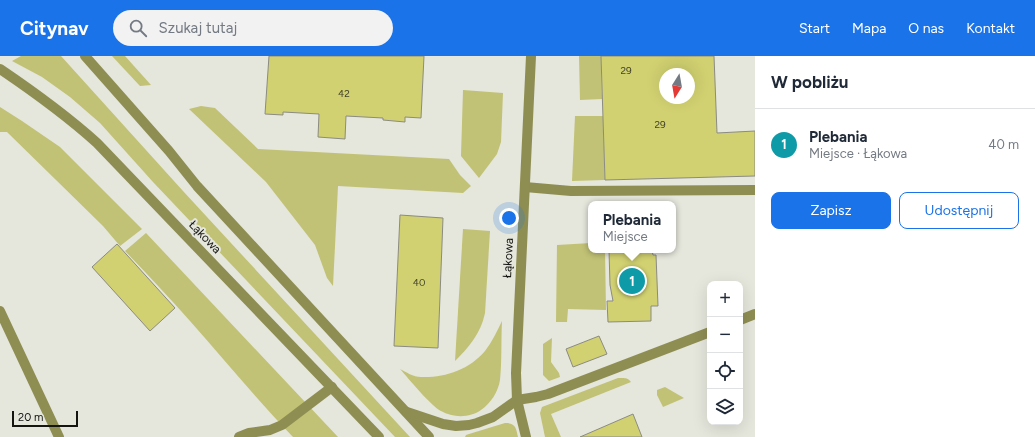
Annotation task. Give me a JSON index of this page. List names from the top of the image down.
{
  "streets": {
    "street": ["Łąkowa"]
  },
  "house_numbers": [
    "29",
    "42",
    "29",
    "40"
  ],
  "scale_bar": "20 m",
  "north": "bottom",
  "page": {
    "header": "Citynav",
    "search": "Szukaj tutaj",
    "nav": [
      "Start",
      "Mapa",
      "O nas",
      "Kontakt"
    ],
    "heading": "W pobliżu",
    "list": [
      {
        "mark": "1",
        "name": "Plebania",
        "note": "Miejsce · Łąkowa",
        "value": "40 m"
      }
    ],
    "buttons": ["Zapisz", "Udostępnij"],
    "popup": ["Plebania", "Miejsce"],
    "pins": "1",
    "map_buttons": ["+", "−"],
    "scale": "20 m"
  }
}
